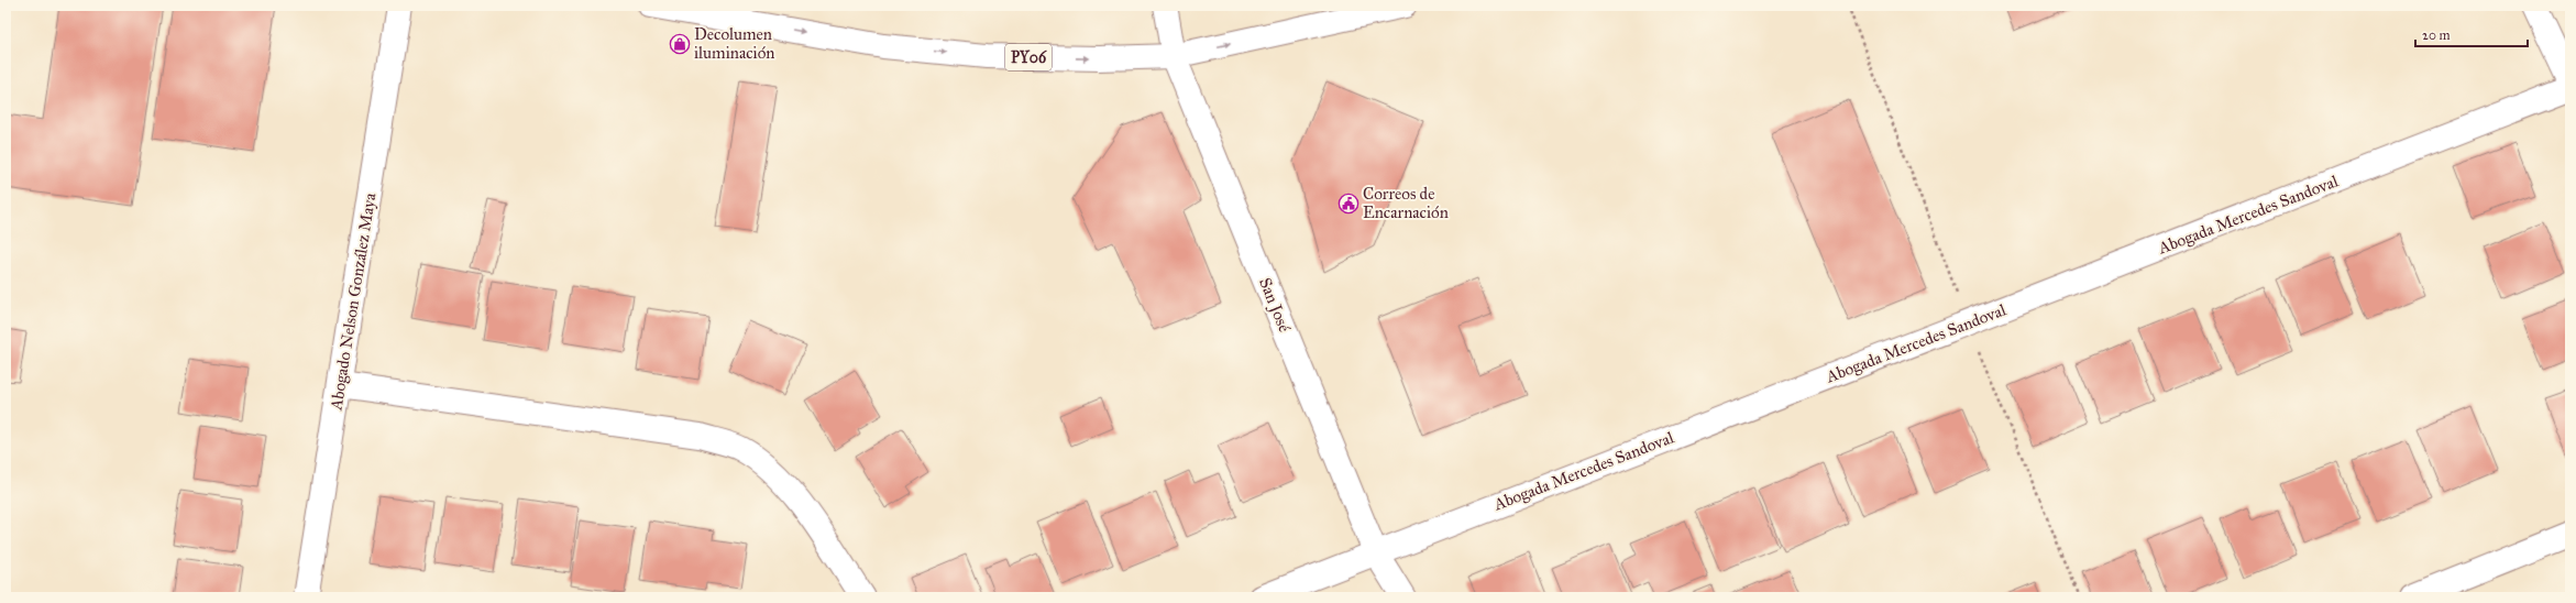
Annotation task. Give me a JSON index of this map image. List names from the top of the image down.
{
  "streets": {
    "main road": [
      "PY06",
      "Abogada Mercedes Sandoval",
      "Abogado Nelson González Maya",
      "San José"
    ]
  },
  "crossings": [
    ["PY06", "San José"],
    ["Abogada Mercedes Sandoval", "San José"]
  ],
  "places": {
    "shop": ["Decolumen iluminación"],
    "public building": ["Correos de Encarnación"]
  },
  "scale_bar": "20 m"
}
